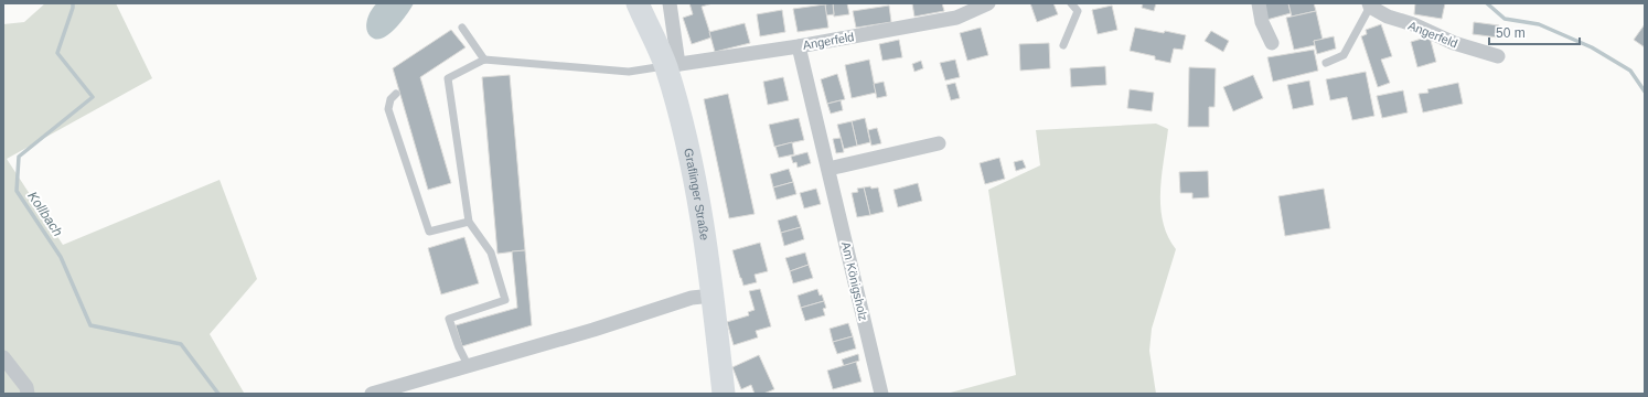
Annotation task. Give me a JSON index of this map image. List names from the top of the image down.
{
  "streets": {
    "main road": ["Graflinger Straße"],
    "street": ["Angerfeld", "Am Königsholz"]
  },
  "crossings": [
    ["Angerfeld", "Graflinger Straße"],
    ["Angerfeld", "Am Königsholz"]
  ],
  "water": ["Kollbach"],
  "scale_bar": "50 m"
}
